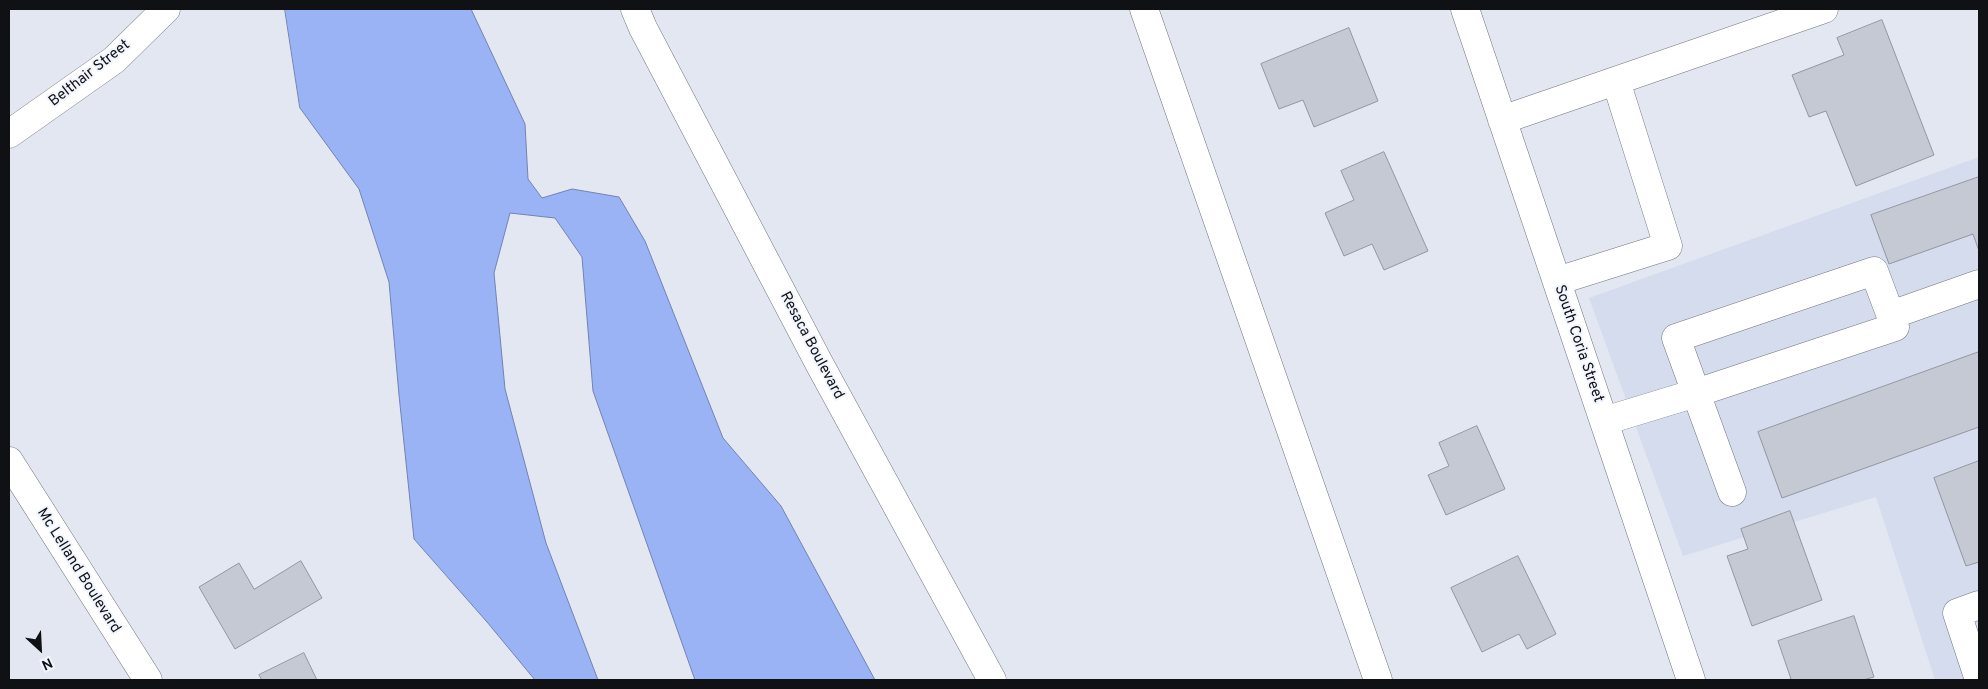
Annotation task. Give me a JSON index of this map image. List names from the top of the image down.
{
  "streets": {
    "street": [
      "Belthair Street",
      "South Coria Street",
      "Resaca Boulevard",
      "Mc Lelland Boulevard"
    ]
  },
  "north": "bottom right"
}
